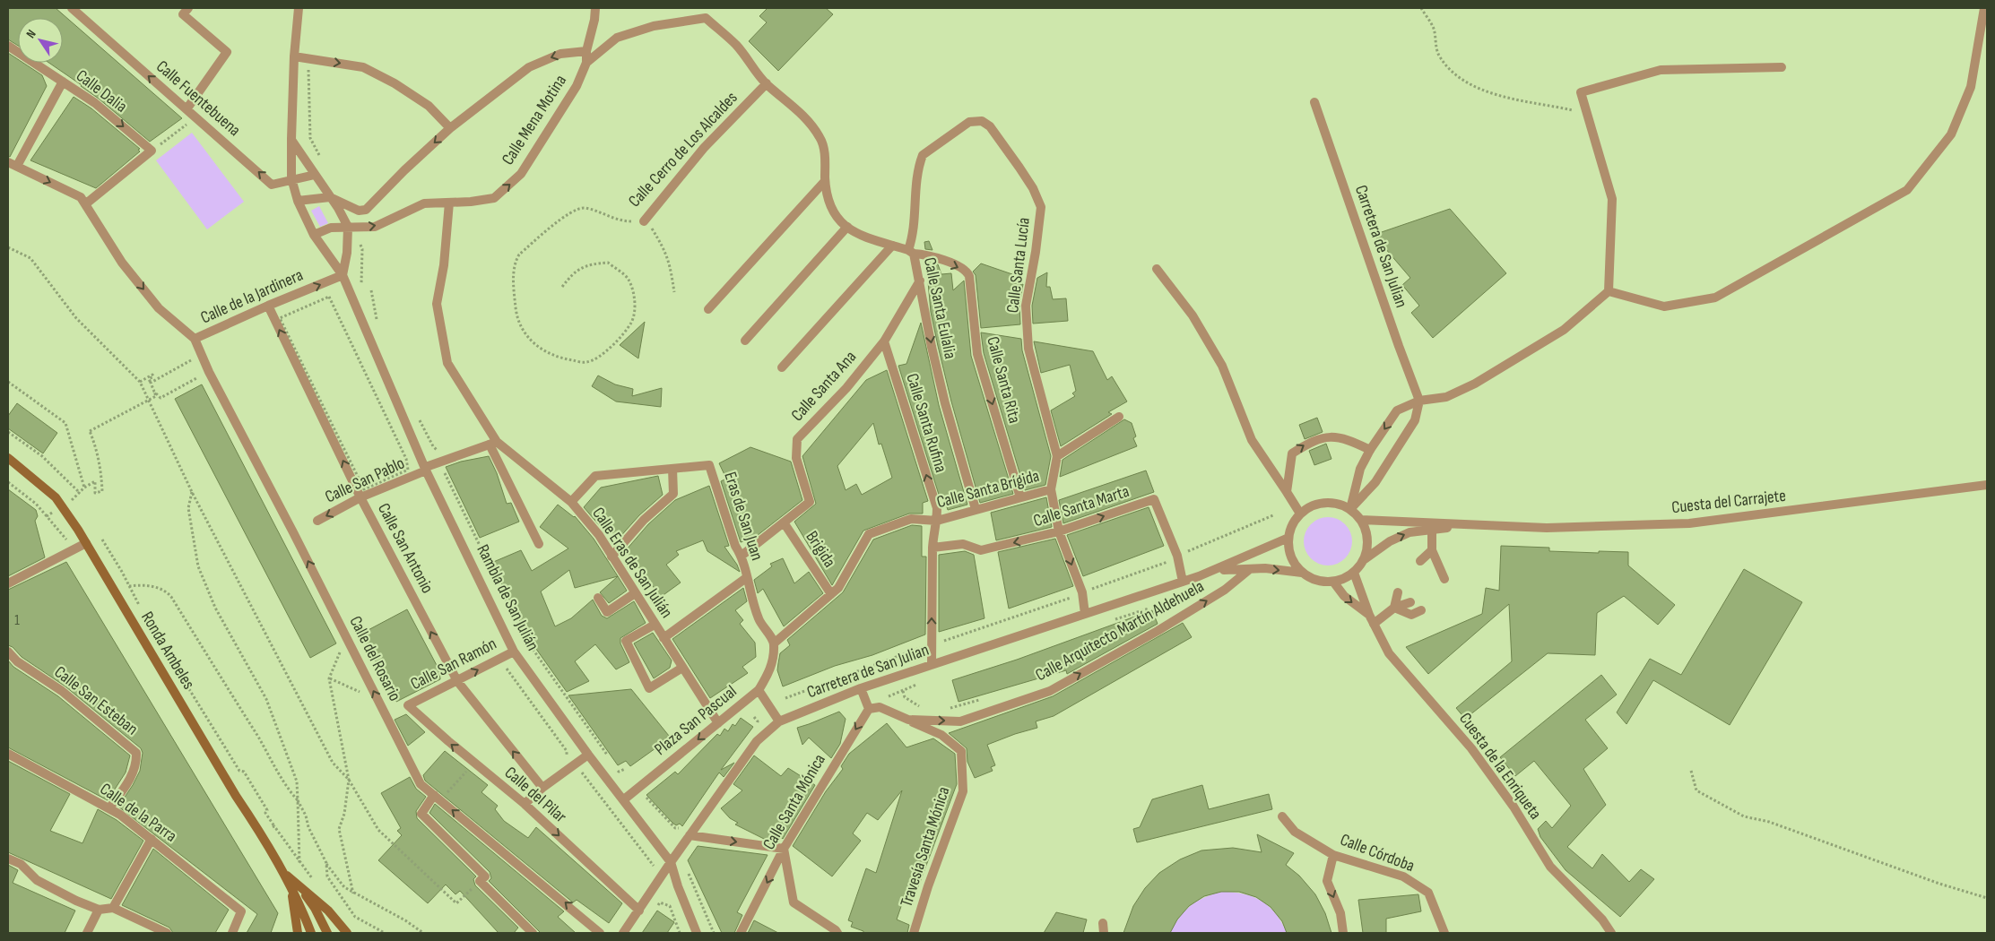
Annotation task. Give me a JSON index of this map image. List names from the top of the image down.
{
  "streets": {
    "main road": ["Ronda Ambeles"],
    "street": [
      "Calle Dalia",
      "Calle Fuentebuena",
      "Calle Mena Motina",
      "Calle Cerro de Los Alcaldes",
      "Carretera de San Julian",
      "Calle Santa Lucía",
      "Calle de la Jardinera",
      "Calle Santa Eulalia",
      "Calle Santa Rita",
      "Calle Santa Ana",
      "Calle Santa Rufina",
      "Calle San Pablo",
      "Calle Santa Brígida",
      "Cuesta del Carrajete",
      "Calle Santa Marta",
      "Eras de San Juan",
      "Calle San Antonio",
      "Brigida",
      "Calle Eras de San Julián",
      "Rambla de San Julián",
      "Calle Arquitecto Martín Aldehuela",
      "Calle del Rosario",
      "Calle San Ramón",
      "Calle San Esteban",
      "Plaza San Pascual",
      "Cuesta de la Enriqueta",
      "Calle del Pilar",
      "Calle Santa Mónica",
      "Calle de la Parra",
      "Travesía Santa Mónica",
      "Calle Córdoba"
    ]
  },
  "crossings": [
    ["Calle Fuentebuena", "Rambla de San Julián"],
    ["Calle Mena Motina", "Calle Eras de San Julián"],
    ["Calle Mena Motina", "Rambla de San Julián"],
    ["Carretera de San Julian", "Calle Santa Rufina"],
    ["Carretera de San Julian", "Cuesta del Carrajete"],
    ["Carretera de San Julian", "Calle Santa Marta"],
    ["Carretera de San Julian", "Rambla de San Julián"],
    ["Carretera de San Julian", "Calle Arquitecto Martín Aldehuela"],
    ["Carretera de San Julian", "Plaza San Pascual"],
    ["Carretera de San Julian", "Cuesta de la Enriqueta"],
    ["Carretera de San Julian", "Calle del Pilar"],
    ["Calle Santa Lucía", "Calle Santa Eulalia"],
    ["Calle Santa Lucía", "Calle Santa Brígida"],
    ["Calle de la Jardinera", "Calle San Antonio"],
    ["Calle de la Jardinera", "Rambla de San Julián"],
    ["Calle de la Jardinera", "Calle del Rosario"],
    ["Calle Santa Eulalia", "Calle Santa Rita"],
    ["Calle Santa Eulalia", "Calle Santa Brígida"],
    ["Calle Santa Rita", "Calle Santa Brígida"],
    ["Calle Santa Ana", "Calle Santa Rufina"],
    ["Calle Santa Ana", "Eras de San Juan"],
    ["Calle Santa Ana", "Brigida"],
    ["Calle Santa Rufina", "Calle Santa Brígida"],
    ["Calle Santa Rufina", "Calle Santa Marta"],
    ["Calle San Pablo", "Calle San Antonio"],
    ["Calle San Pablo", "Rambla de San Julián"],
    ["Calle Santa Brígida", "Eras de San Juan"],
    ["Calle Santa Brígida", "Brigida"],
    ["Cuesta del Carrajete", "Cuesta de la Enriqueta"],
    ["Eras de San Juan", "Calle Eras de San Julián"],
    ["Calle San Antonio", "Calle San Ramón"],
    ["Calle Eras de San Julián", "Plaza San Pascual"],
    ["Rambla de San Julián", "Calle San Ramón"],
    ["Rambla de San Julián", "Plaza San Pascual"],
    ["Calle Arquitecto Martín Aldehuela", "Calle Santa Mónica"],
    ["Calle Arquitecto Martín Aldehuela", "Travesía Santa Mónica"],
    ["Calle San Ramón", "Calle del Pilar"],
    ["Calle San Esteban", "Calle de la Parra"]
  ],
  "one_way": [
    "Calle Dalia",
    "Calle Fuentebuena",
    "Calle de la Jardinera",
    "Calle Santa Eulalia",
    "Calle Santa Rita",
    "Calle Santa Rufina",
    "Calle San Pablo",
    "Calle San Antonio",
    "Calle Arquitecto Martín Aldehuela",
    "Calle del Rosario",
    "Calle San Ramón",
    "Plaza San Pascual",
    "Calle Santa Mónica"
  ],
  "house_numbers": ["1"],
  "north": "top left"
}
